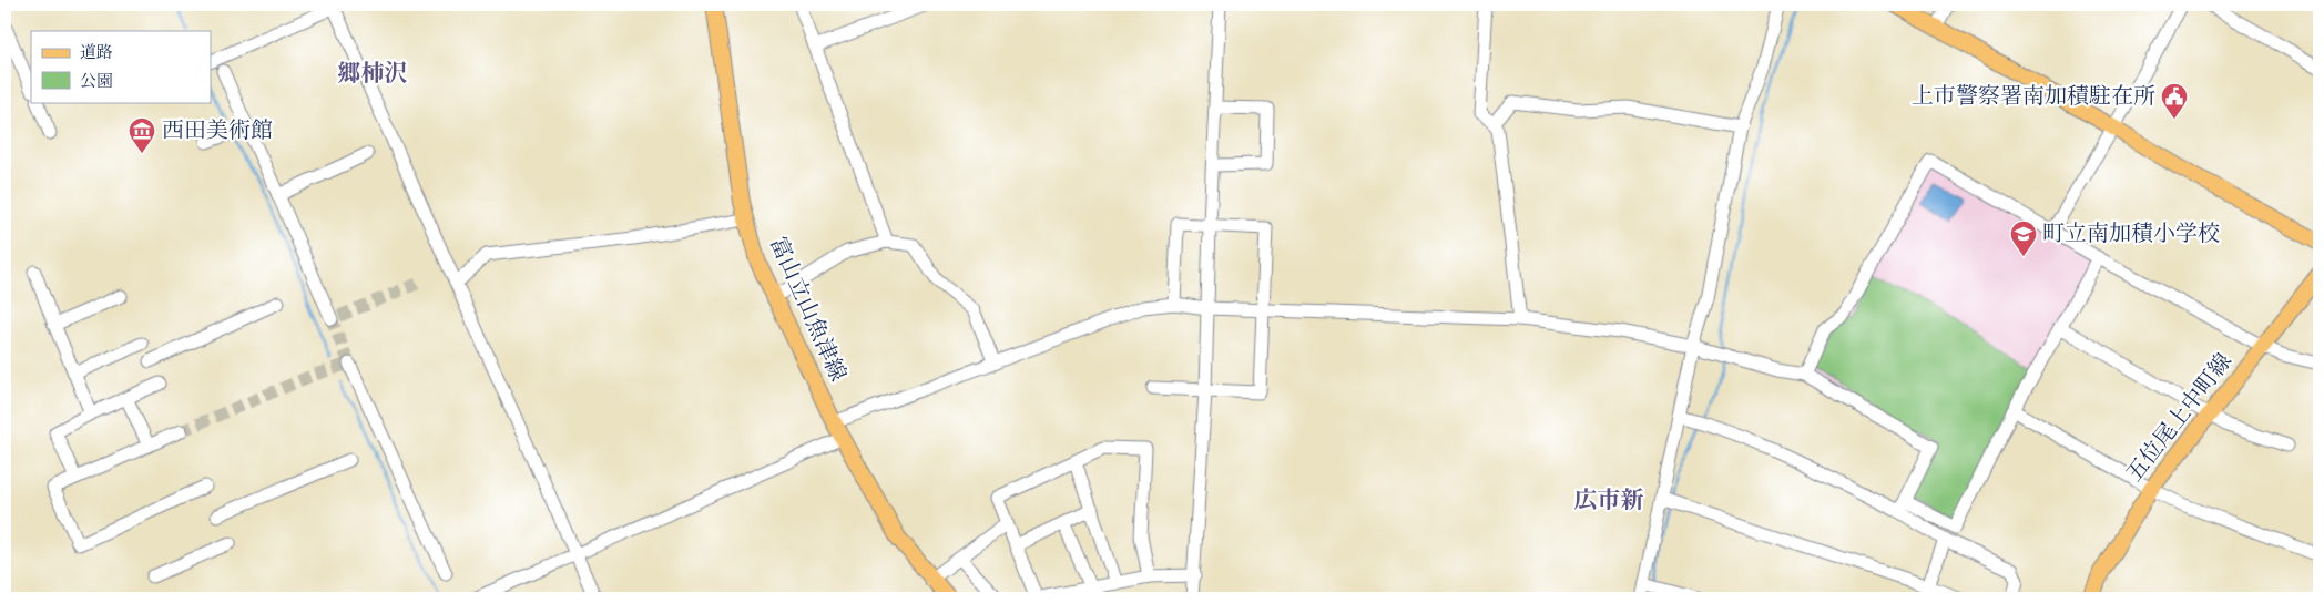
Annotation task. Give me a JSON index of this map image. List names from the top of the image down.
{
  "streets": {
    "main road": ["富山立山魚津線", "五位尾上中町線"]
  },
  "districts": ["郷柿沢", "広市新"],
  "places": {
    "public building": ["上市警察署南加積駐在所"],
    "museum": ["西田美術館"],
    "school or university": ["町立南加積小学校"]
  },
  "legend": ["道路", "公園"]
}
